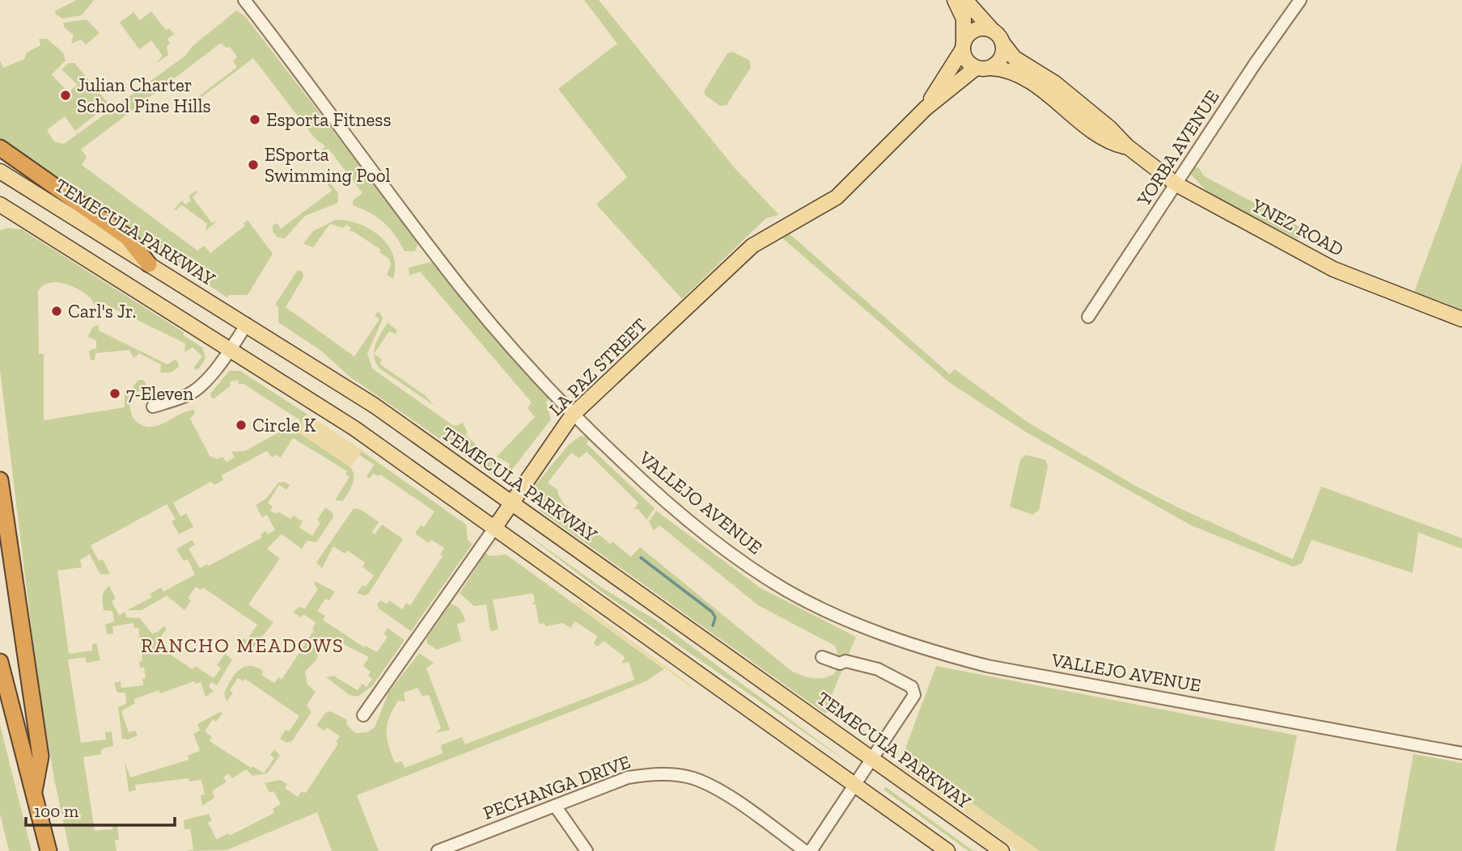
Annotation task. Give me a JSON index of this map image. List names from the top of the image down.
{
  "streets": {
    "main road": ["YNEZ ROAD", "TEMECULA PARKWAY", "LA PAZ STREET"],
    "street": ["YORBA AVENUE", "VALLEJO AVENUE", "PECHANGA DRIVE"]
  },
  "crossings": [
    ["YORBA AVENUE", "YNEZ ROAD"],
    ["YNEZ ROAD", "LA PAZ STREET"],
    ["TEMECULA PARKWAY", "LA PAZ STREET"],
    ["LA PAZ STREET", "VALLEJO AVENUE"]
  ],
  "districts": ["RANCHO MEADOWS"],
  "places": [
    "Julian Charter School Pine Hills",
    "Esporta Fitness",
    "ESporta Swimming Pool",
    "Carl's Jr.",
    "7-Eleven",
    "Circle K"
  ],
  "scale_bar": "100 m"
}
